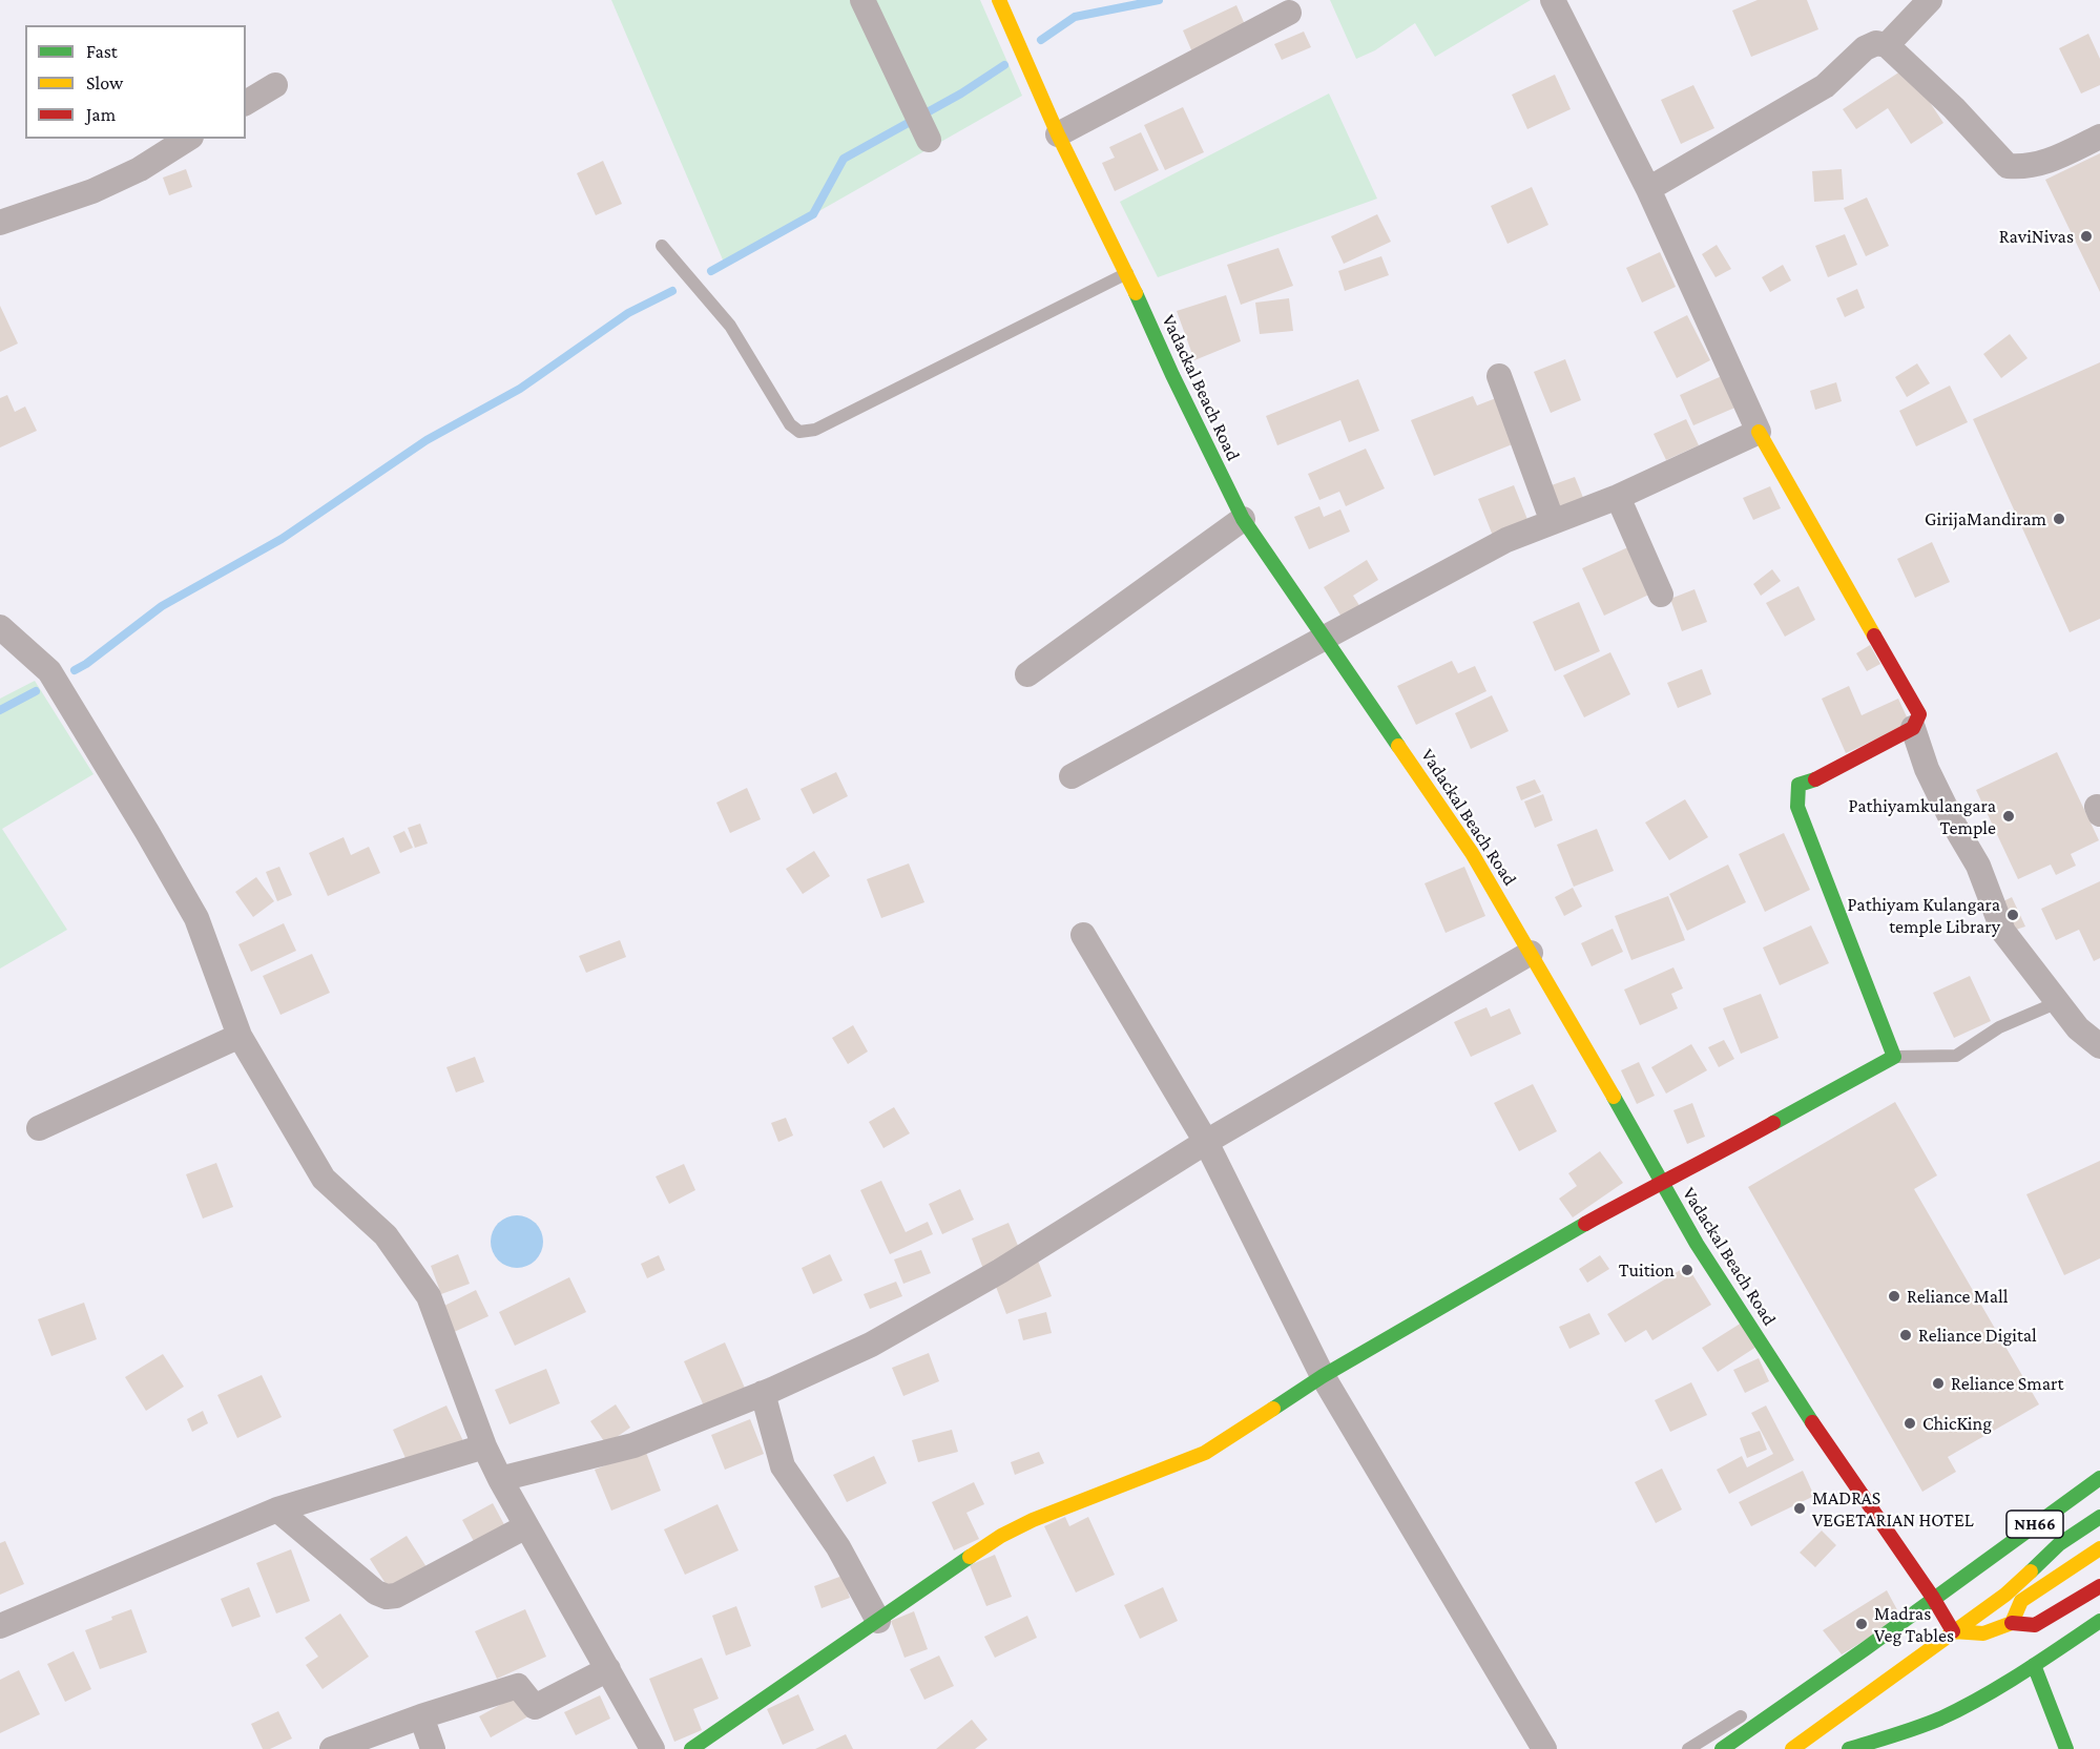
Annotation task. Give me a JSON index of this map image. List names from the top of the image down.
{
  "streets": {
    "main road": ["Vadackal Beach Road", "NH66"]
  },
  "crossings": [
    ["Vadackal Beach Road", "NH66"]
  ],
  "places": [
    "RaviNivas",
    "GirijaMandiram",
    "Pathiyamkulangara Temple",
    "Pathiyam Kulangara temple Library",
    "Tuition",
    "Reliance Mall",
    "Reliance Digital",
    "Reliance Smart",
    "ChicKing",
    "MADRAS VEGETARIAN HOTEL",
    "Madras Veg Tables"
  ],
  "legend": ["Fast", "Slow", "Jam"]
}
